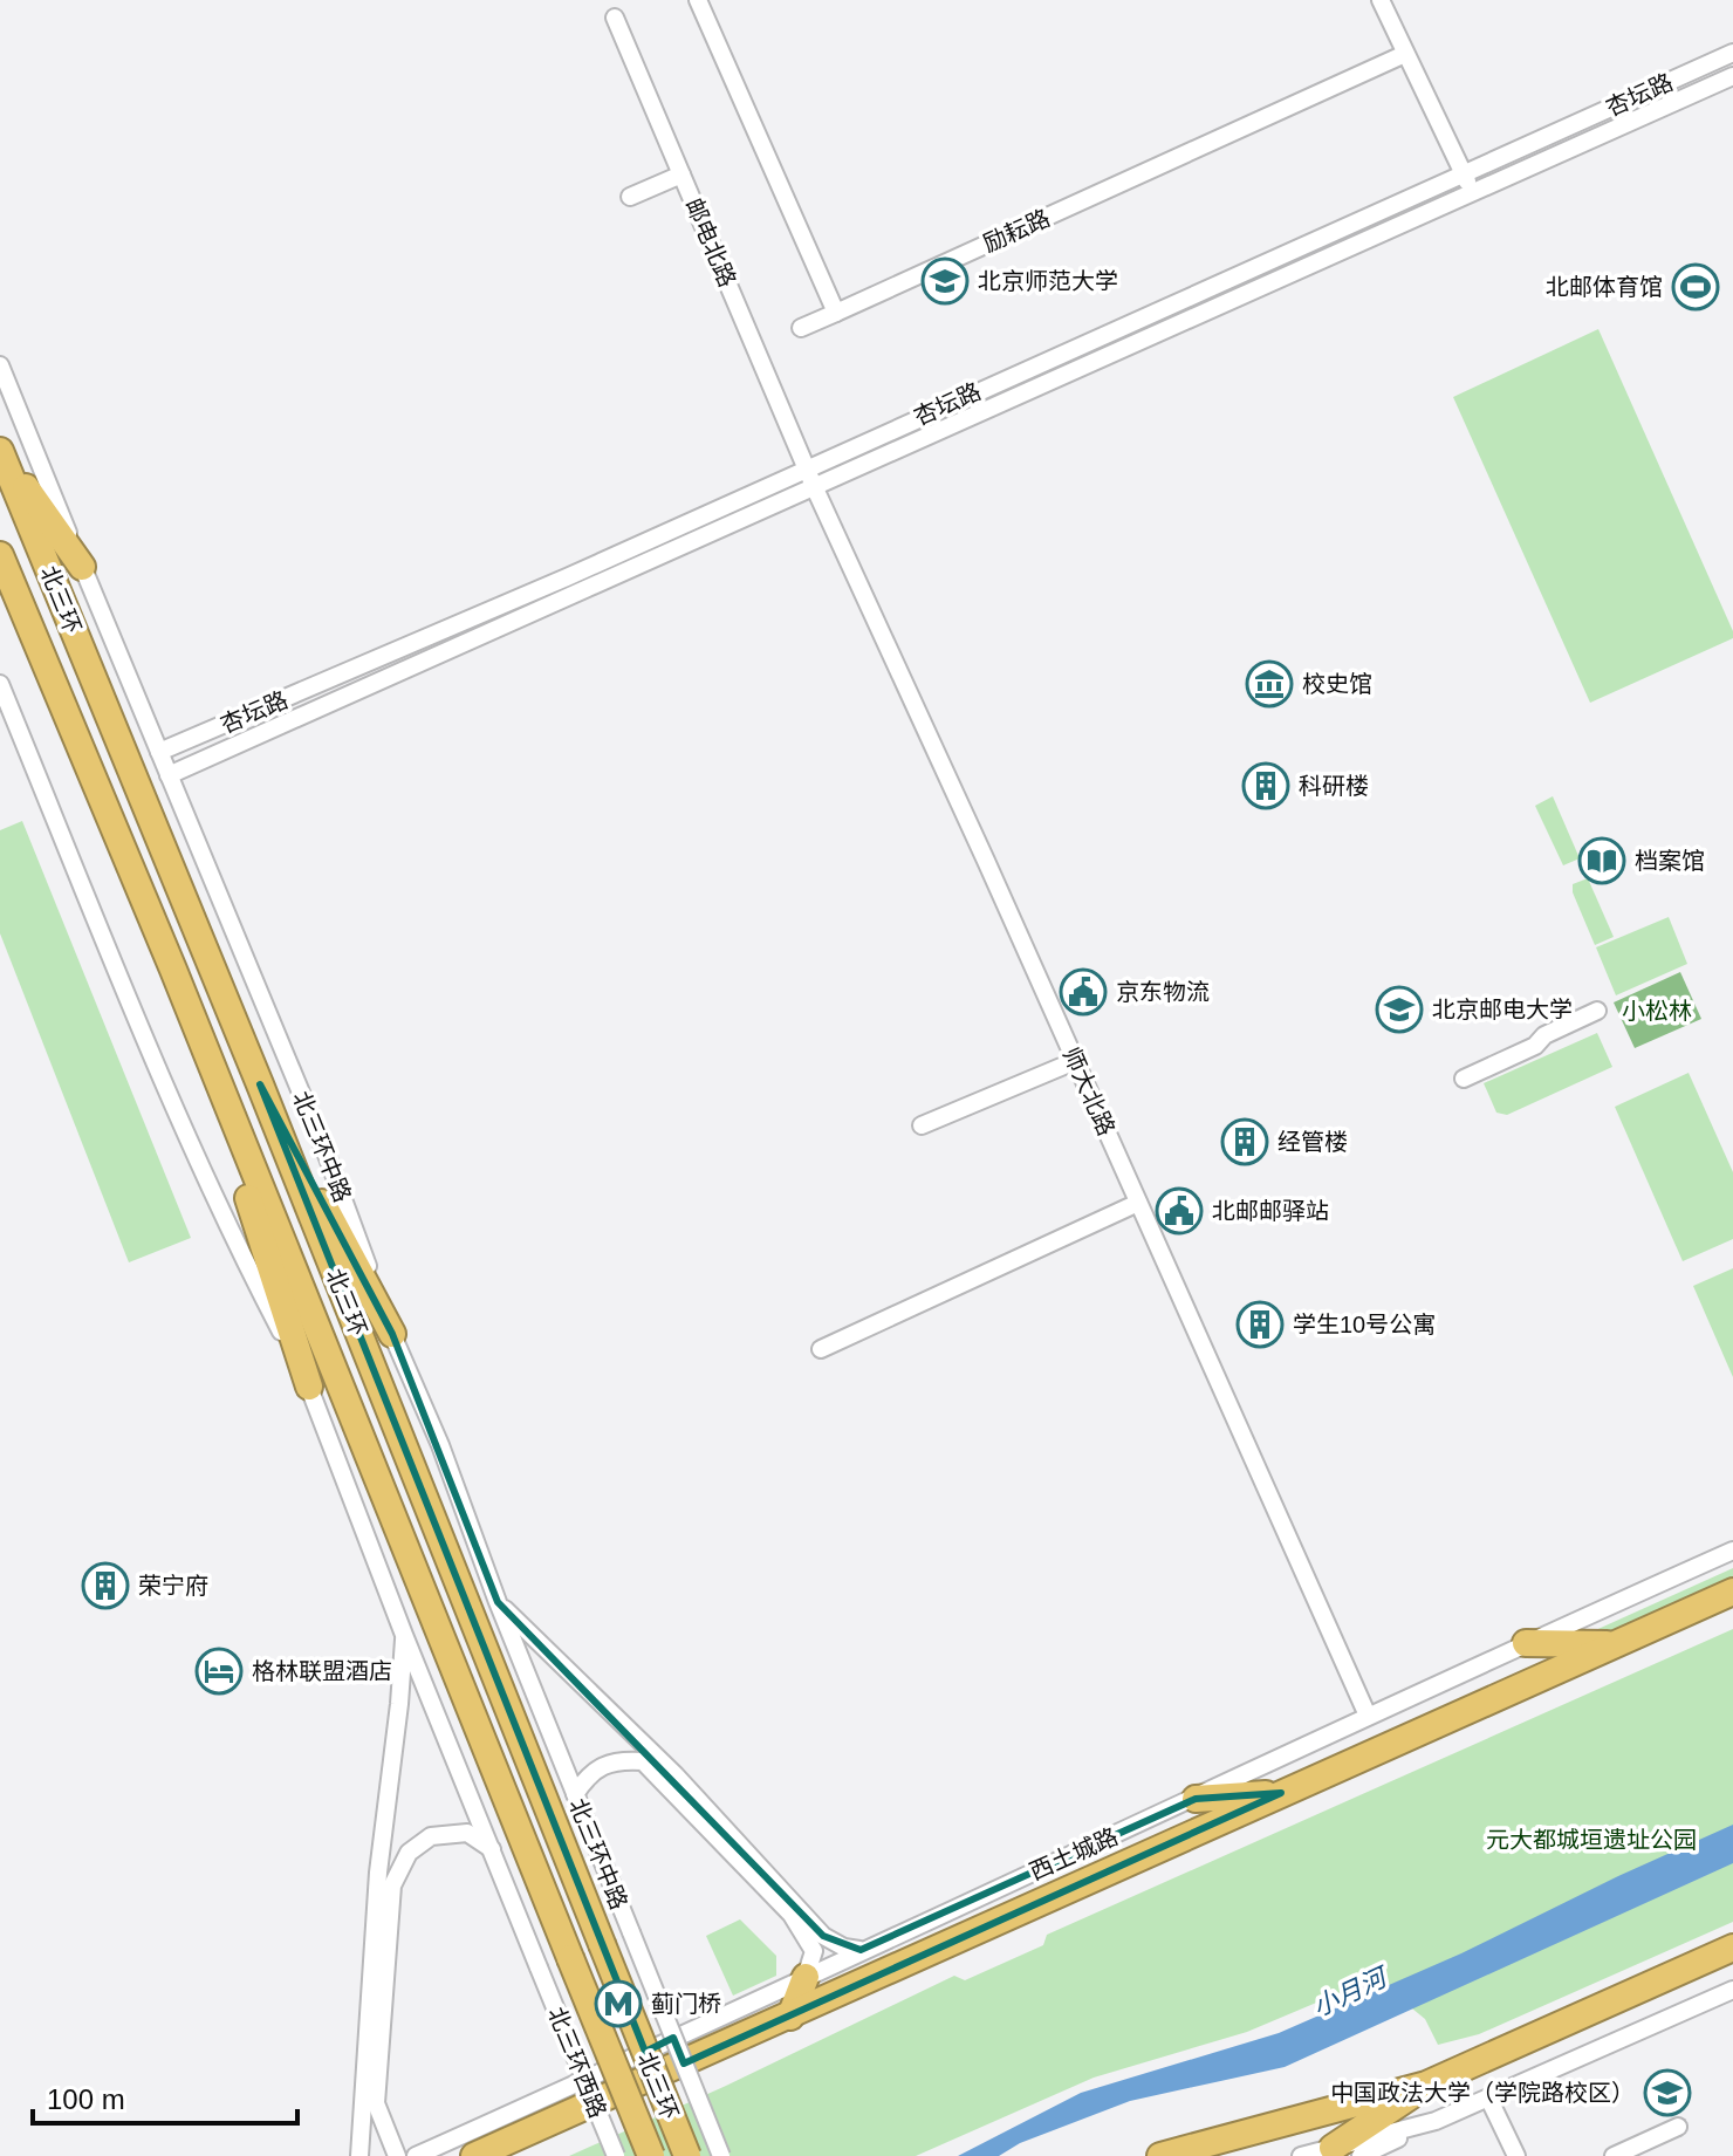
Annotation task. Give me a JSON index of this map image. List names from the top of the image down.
{
  "streets": {
    "highway": ["北三环", "西土城路"],
    "street": [
      "杏坛路",
      "励耘路",
      "邮电北路",
      "师大北路",
      "北三环中路",
      "北三环西路"
    ]
  },
  "crossings": [
    ["杏坛路", "邮电北路"],
    ["杏坛路", "师大北路"],
    ["杏坛路", "北三环中路"],
    ["邮电北路", "师大北路"],
    ["师大北路", "西土城路"]
  ],
  "water": ["小月河"],
  "parks": ["小松林", "元大都城垣遗址公园"],
  "places": {
    "school or university": ["北京师范大学", "北京邮电大学", "中国政法大学（学院路校区）"],
    "sports": ["北邮体育馆"],
    "museum": ["校史馆"],
    "building": [
      "科研楼",
      "经管楼",
      "学生10号公寓",
      "荣宁府"
    ],
    "library": ["档案馆"],
    "public building": ["京东物流", "北邮邮驿站"],
    "hotel": ["格林联盟酒店"],
    "metro station": ["蓟门桥"]
  },
  "scale_bar": "100 m"
}
